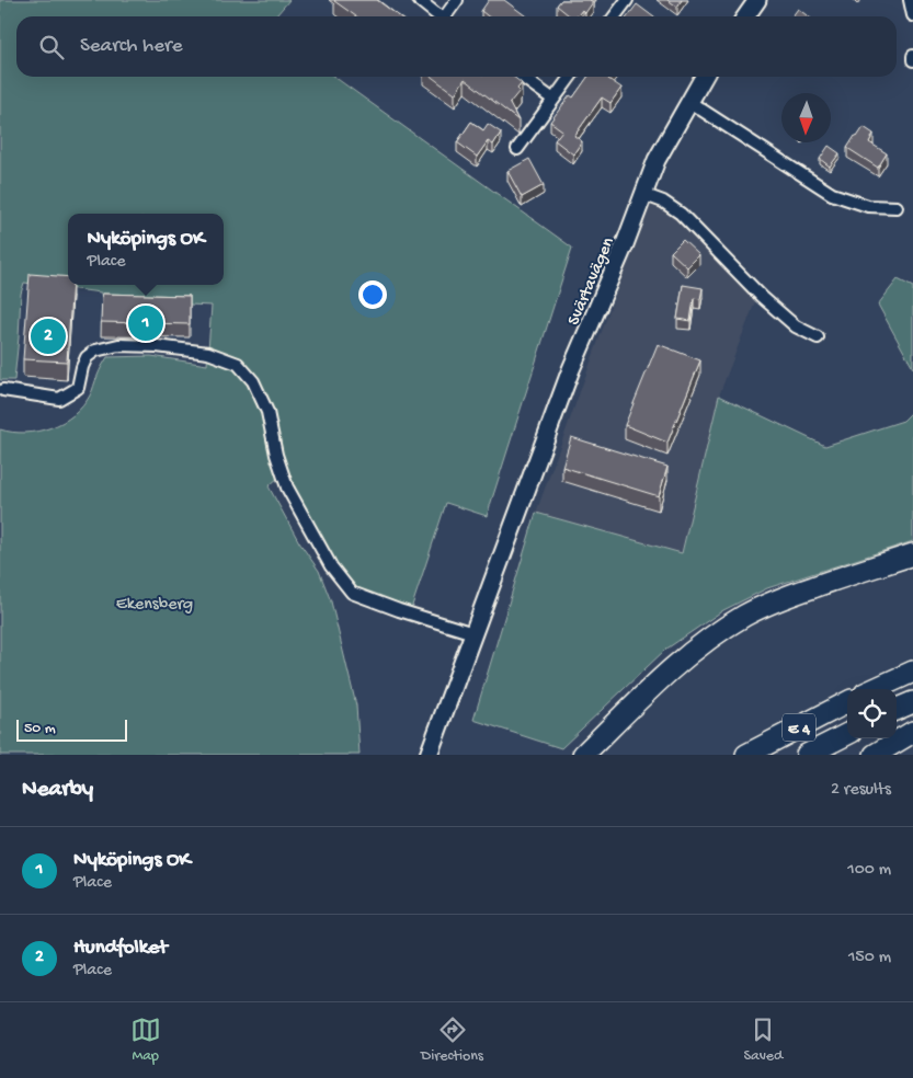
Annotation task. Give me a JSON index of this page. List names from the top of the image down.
{
  "streets": {
    "highway": ["E 4"],
    "main road": ["Svärtavägen"]
  },
  "parks": ["Ekensberg"],
  "scale_bar": "50 m",
  "north": "bottom",
  "page": {
    "search": "Search here",
    "popup": ["Nyköpings OK", "Place"],
    "pins": ["1", "2"],
    "scale": "50 m",
    "heading": ["Nearby", "2 results"],
    "list": [
      {
        "mark": "1",
        "name": "Nyköpings OK",
        "note": "Place",
        "value": "100 m"
      },
      {
        "mark": "2",
        "name": "Hundfolket",
        "note": "Place",
        "value": "150 m"
      }
    ],
    "nav": ["Map", "Directions", "Saved"]
  }
}
